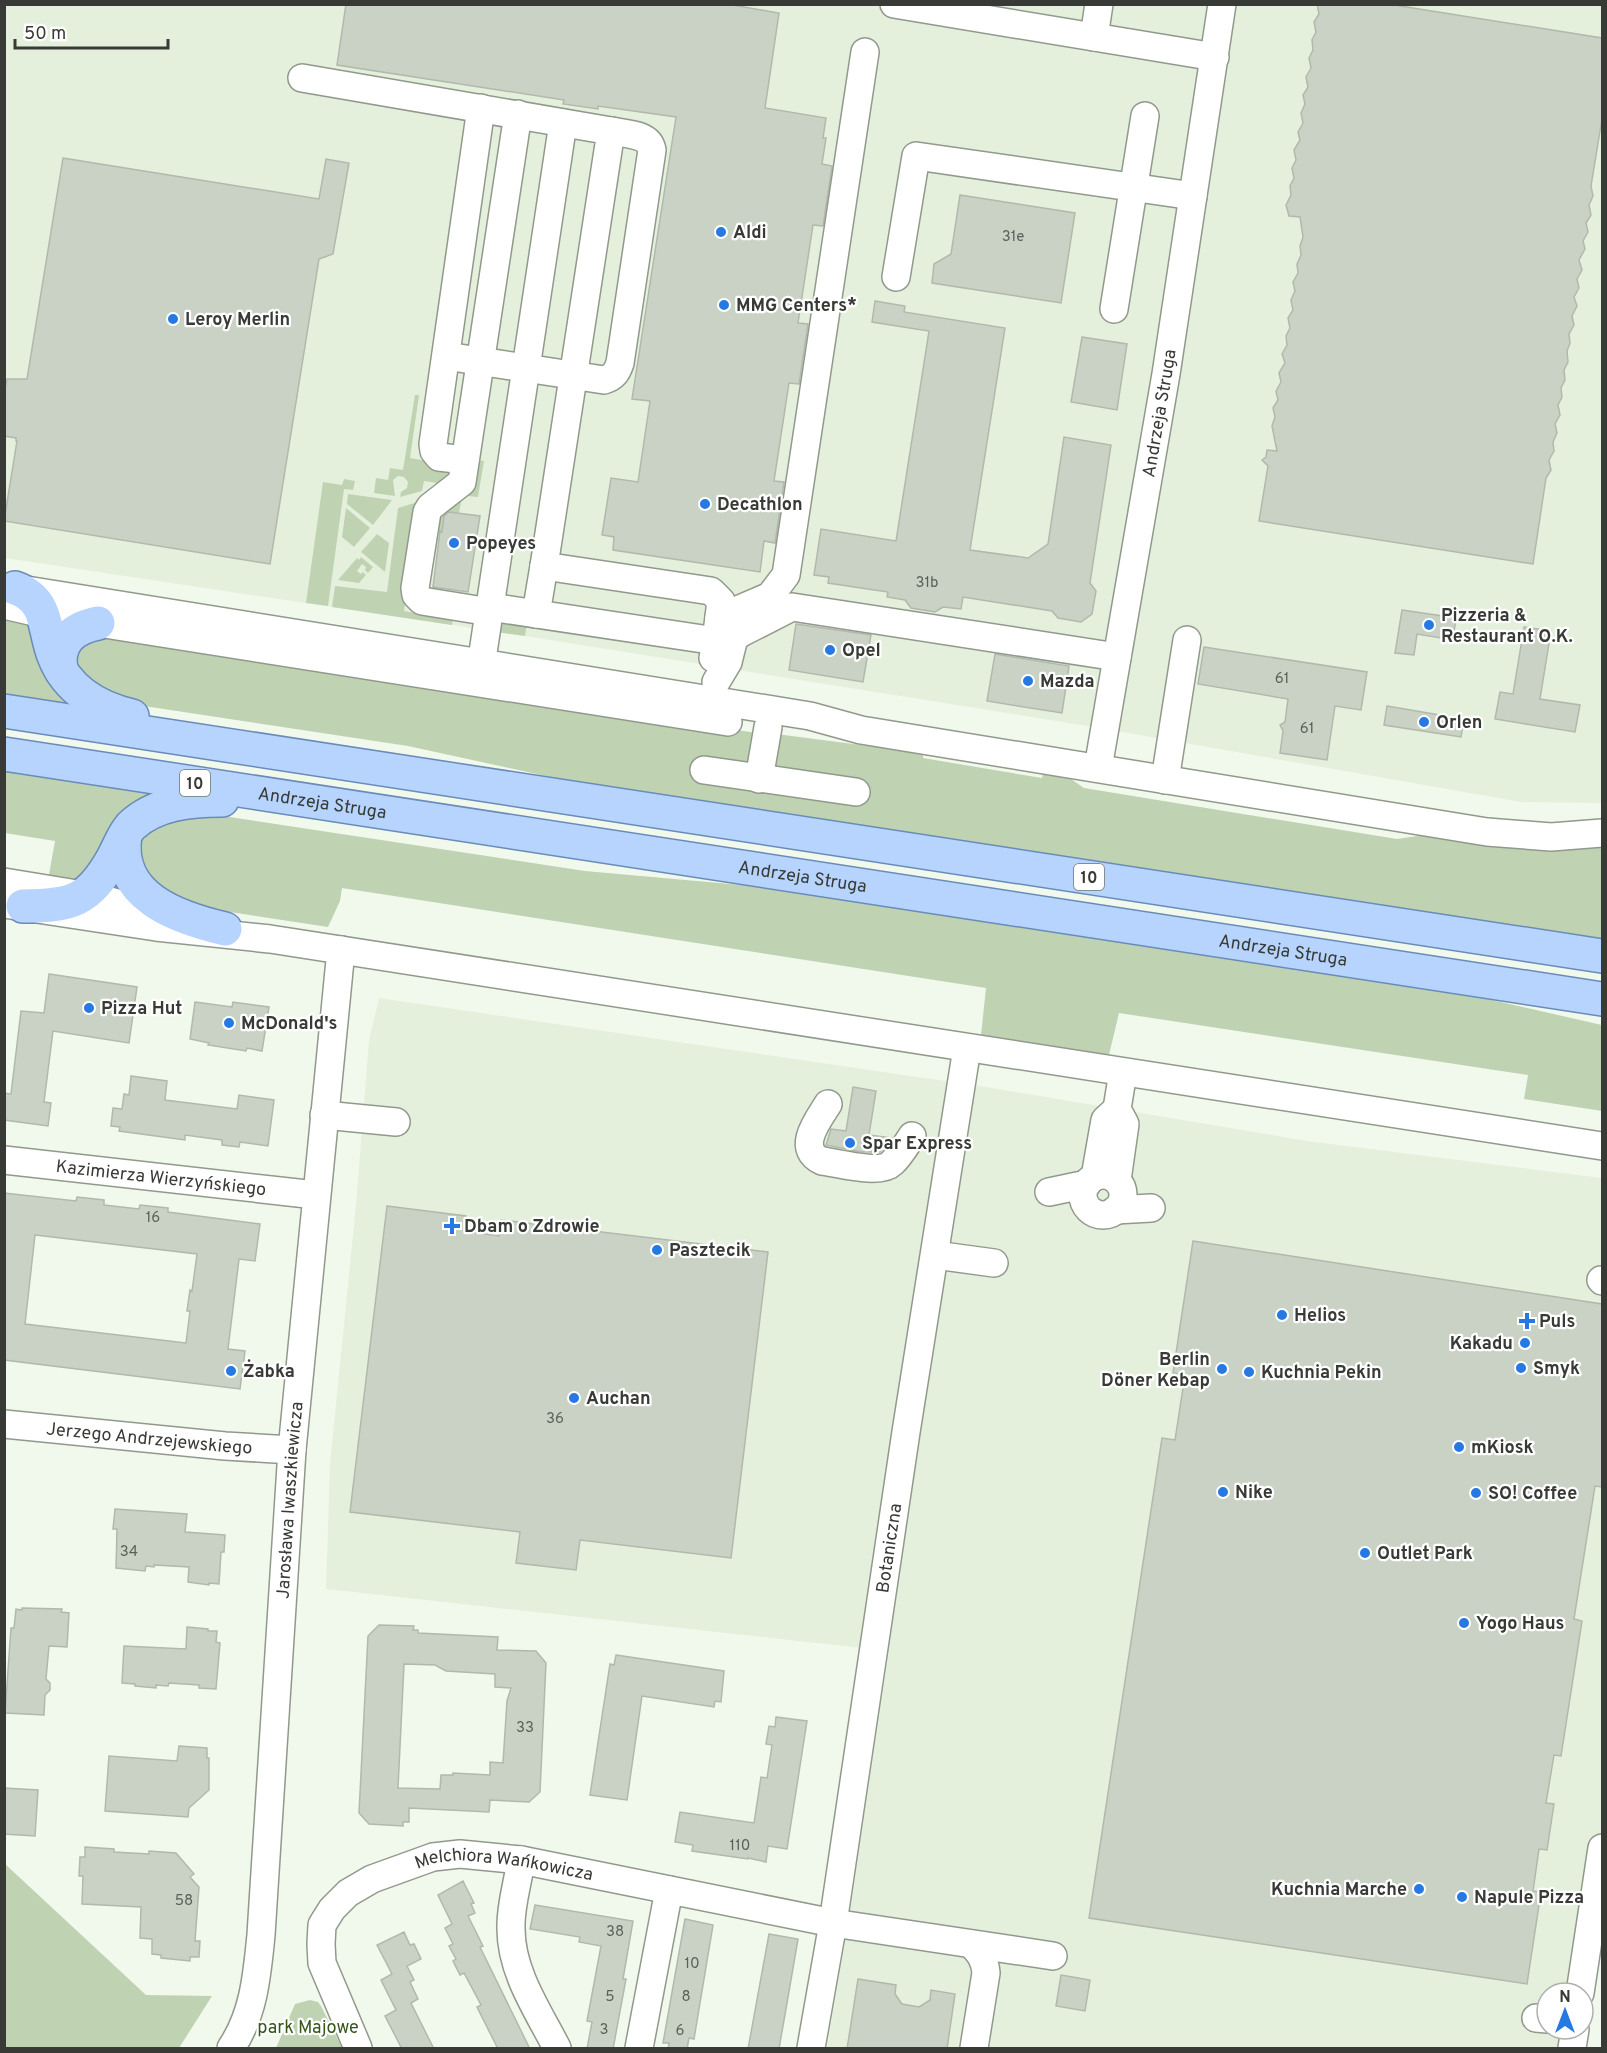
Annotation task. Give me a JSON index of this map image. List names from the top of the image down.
{
  "streets": {
    "main road": ["Andrzeja Struga", "10"],
    "street": [
      "Kazimierza Wierzyńskiego",
      "Jerzego Andrzejewskiego",
      "Jarosława Iwaszkiewicza",
      "Botaniczna",
      "Melchiora Wańkowicza"
    ]
  },
  "crossings": [
    ["Kazimierza Wierzyńskiego", "Jarosława Iwaszkiewicza"],
    ["Jerzego Andrzejewskiego", "Jarosława Iwaszkiewicza"],
    ["Botaniczna", "Melchiora Wańkowicza"]
  ],
  "parks": ["park Majowe"],
  "places": {
    "other": [
      "Aldi",
      "MMG Centers*",
      "Leroy Merlin",
      "Decathlon",
      "Popeyes",
      "Pizzeria & Restaurant O.K.",
      "Opel",
      "Mazda",
      "Orlen",
      "Pizza Hut",
      "McDonald's",
      "Spar Express",
      "Pasztecik",
      "Helios",
      "Kakadu",
      "Smyk",
      "Berlin Döner Kebap",
      "Żabka",
      "Kuchnia Pekin",
      "Auchan",
      "mKiosk",
      "Nike",
      "SO! Coffee",
      "Outlet Park",
      "Yogo Haus",
      "Kuchnia Marche",
      "Napule Pizza"
    ],
    "health": ["Dbam o Zdrowie", "Puls"]
  },
  "house_numbers": [
    "31e",
    "31b",
    "61",
    "61",
    "16",
    "36",
    "34",
    "33",
    "110",
    "58",
    "38",
    "10",
    "5",
    "8",
    "3",
    "6"
  ],
  "scale_bar": "50 m",
  "north": "top"
}
